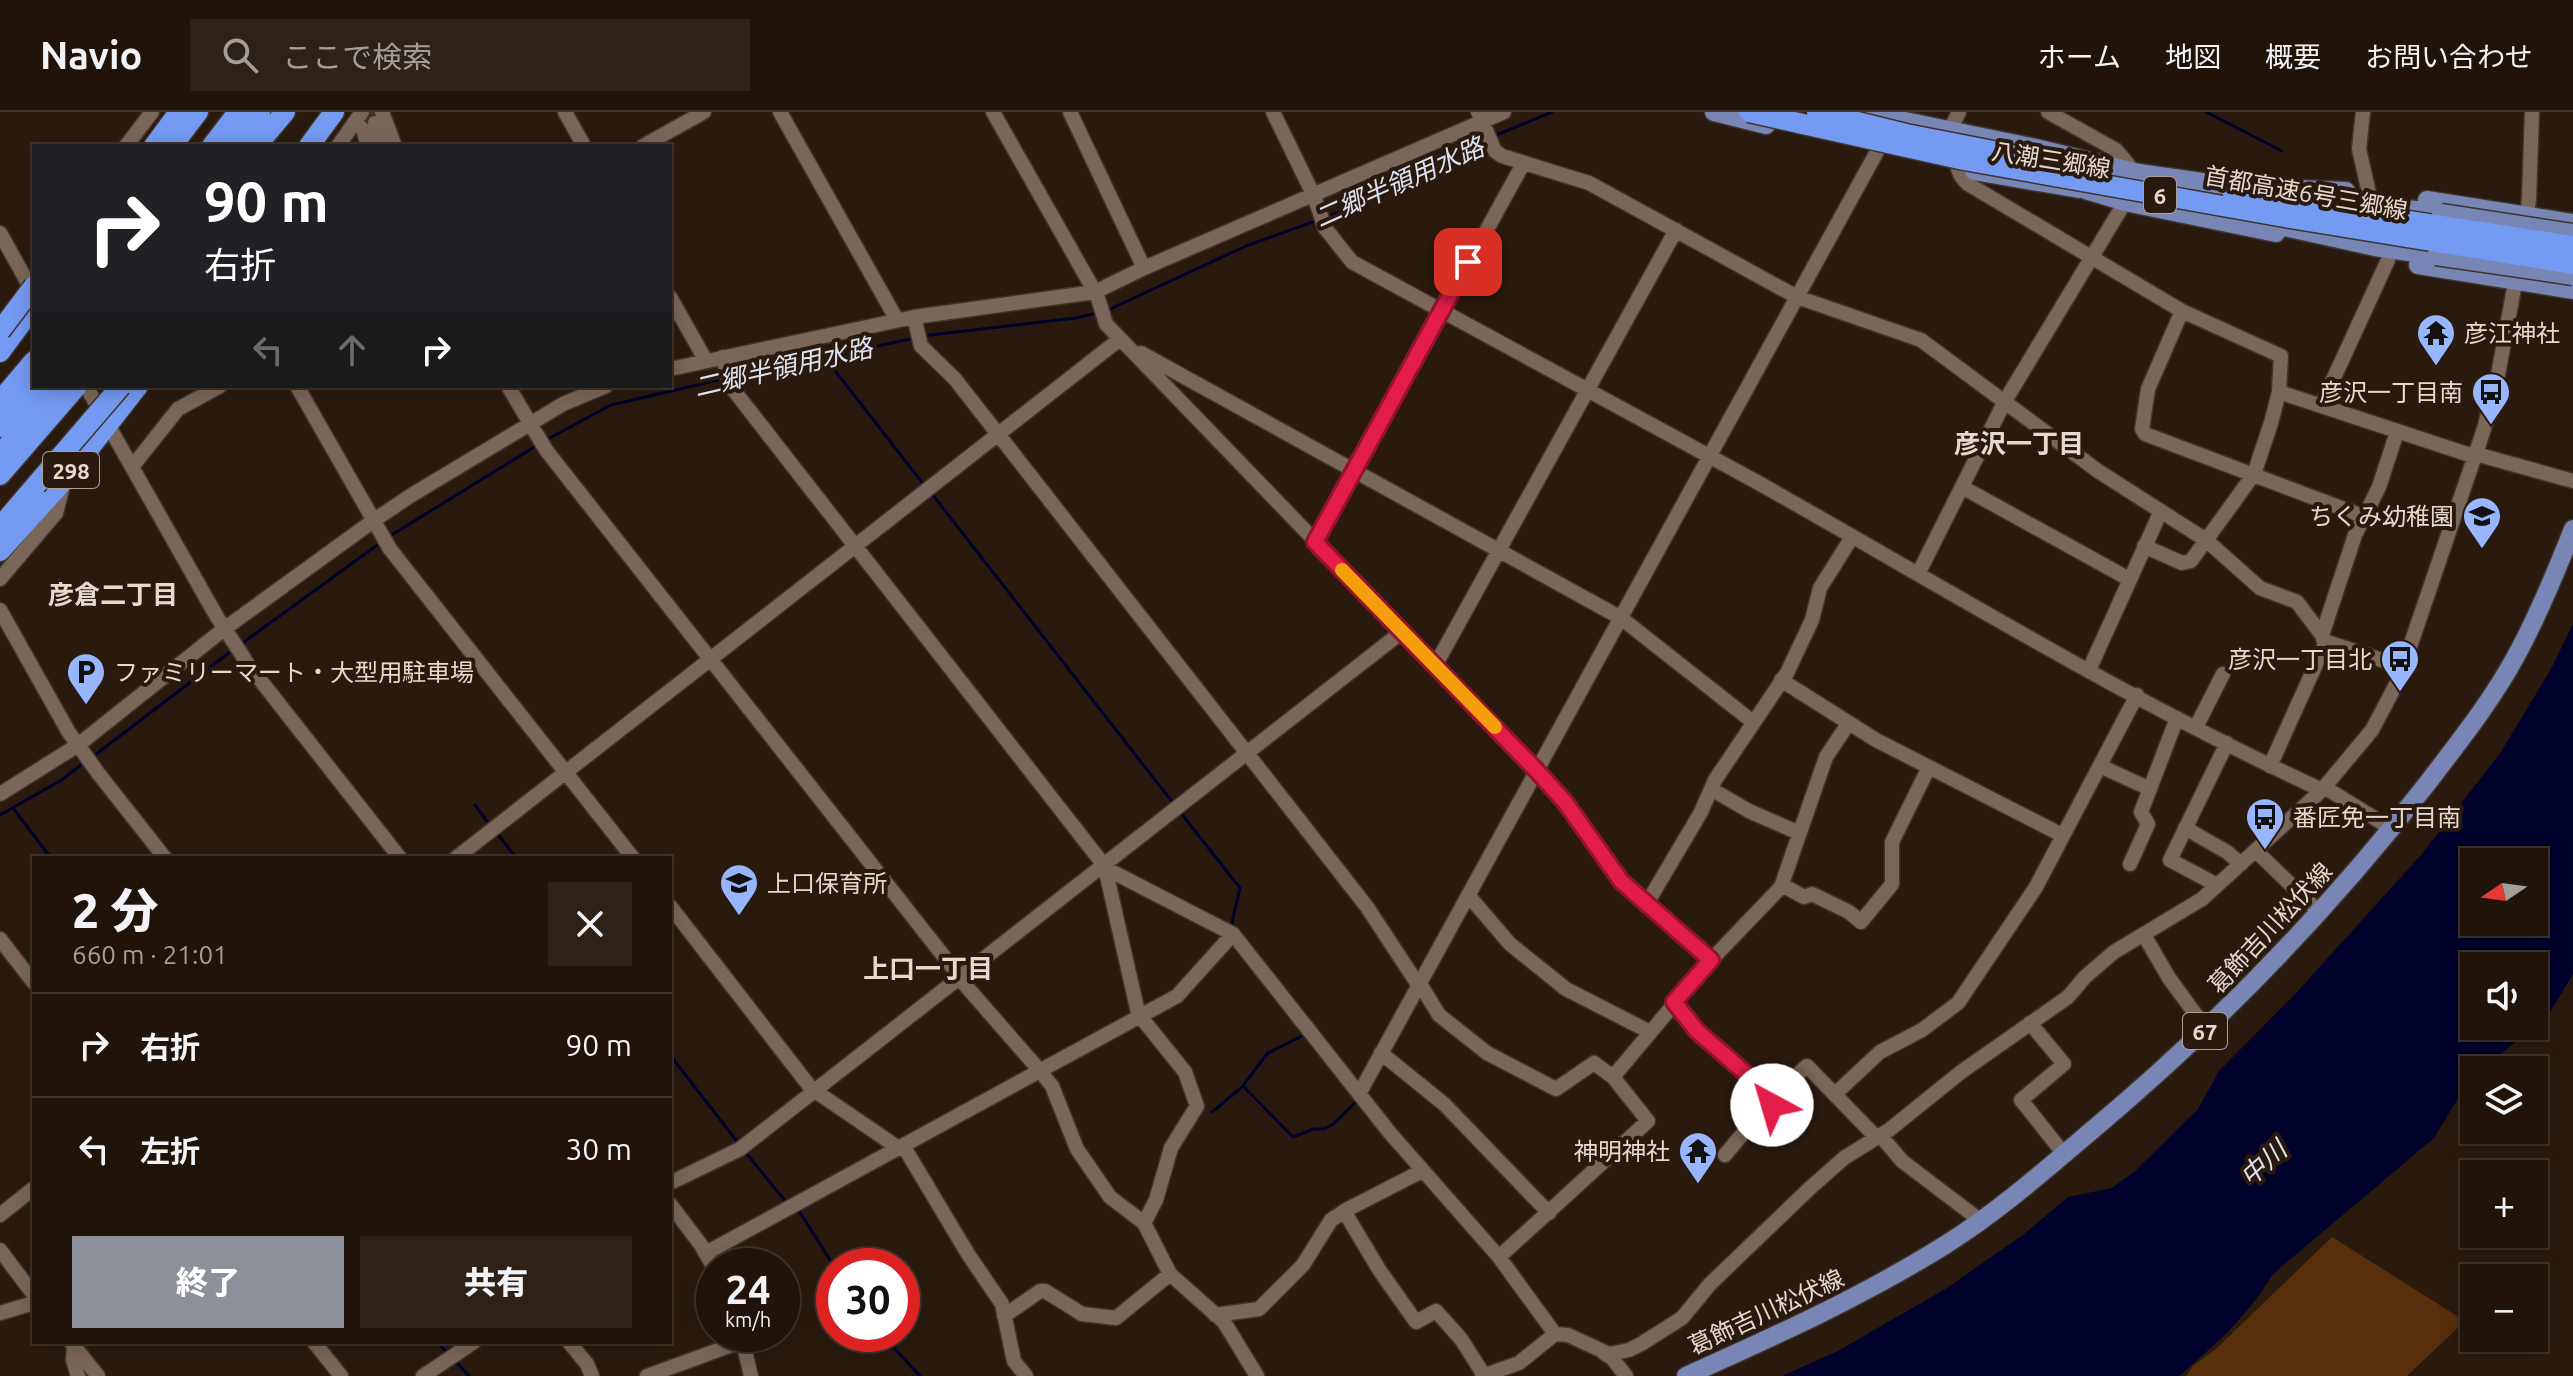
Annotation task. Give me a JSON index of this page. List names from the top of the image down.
{
  "streets": {
    "highway": ["首都高速6号三郷線", "6", "298"],
    "main road": ["八潮三郷線", "葛飾吉川松伏線", "67"]
  },
  "districts": ["彦沢一丁目", "彦倉二丁目", "上口一丁目"],
  "water": ["二郷半領用水路", "中川"],
  "places": {
    "temple": ["彦江神社", "神明神社"],
    "bus stop": ["彦沢一丁目南", "彦沢一丁目北", "番匠免一丁目南"],
    "school or university": ["ちくみ幼稚園", "上口保育所"],
    "parking": ["ファミリーマート・大型用駐車場"]
  },
  "north": "left",
  "page": {
    "header": "Navio",
    "search": "ここで検索",
    "nav": [
      "ホーム",
      "地図",
      "概要",
      "お問い合わせ"
    ],
    "turn": ["90 m", "右折"],
    "map_buttons": ["+", "−"],
    "heading": ["2 分", "660 m · 21:01"],
    "list": [
      {
        "name": "右折",
        "value": "90 m"
      },
      {
        "name": "左折",
        "value": "30 m"
      }
    ],
    "buttons": ["終了", "共有"],
    "speed": "24 km/h",
    "limit": "30"
  }
}
